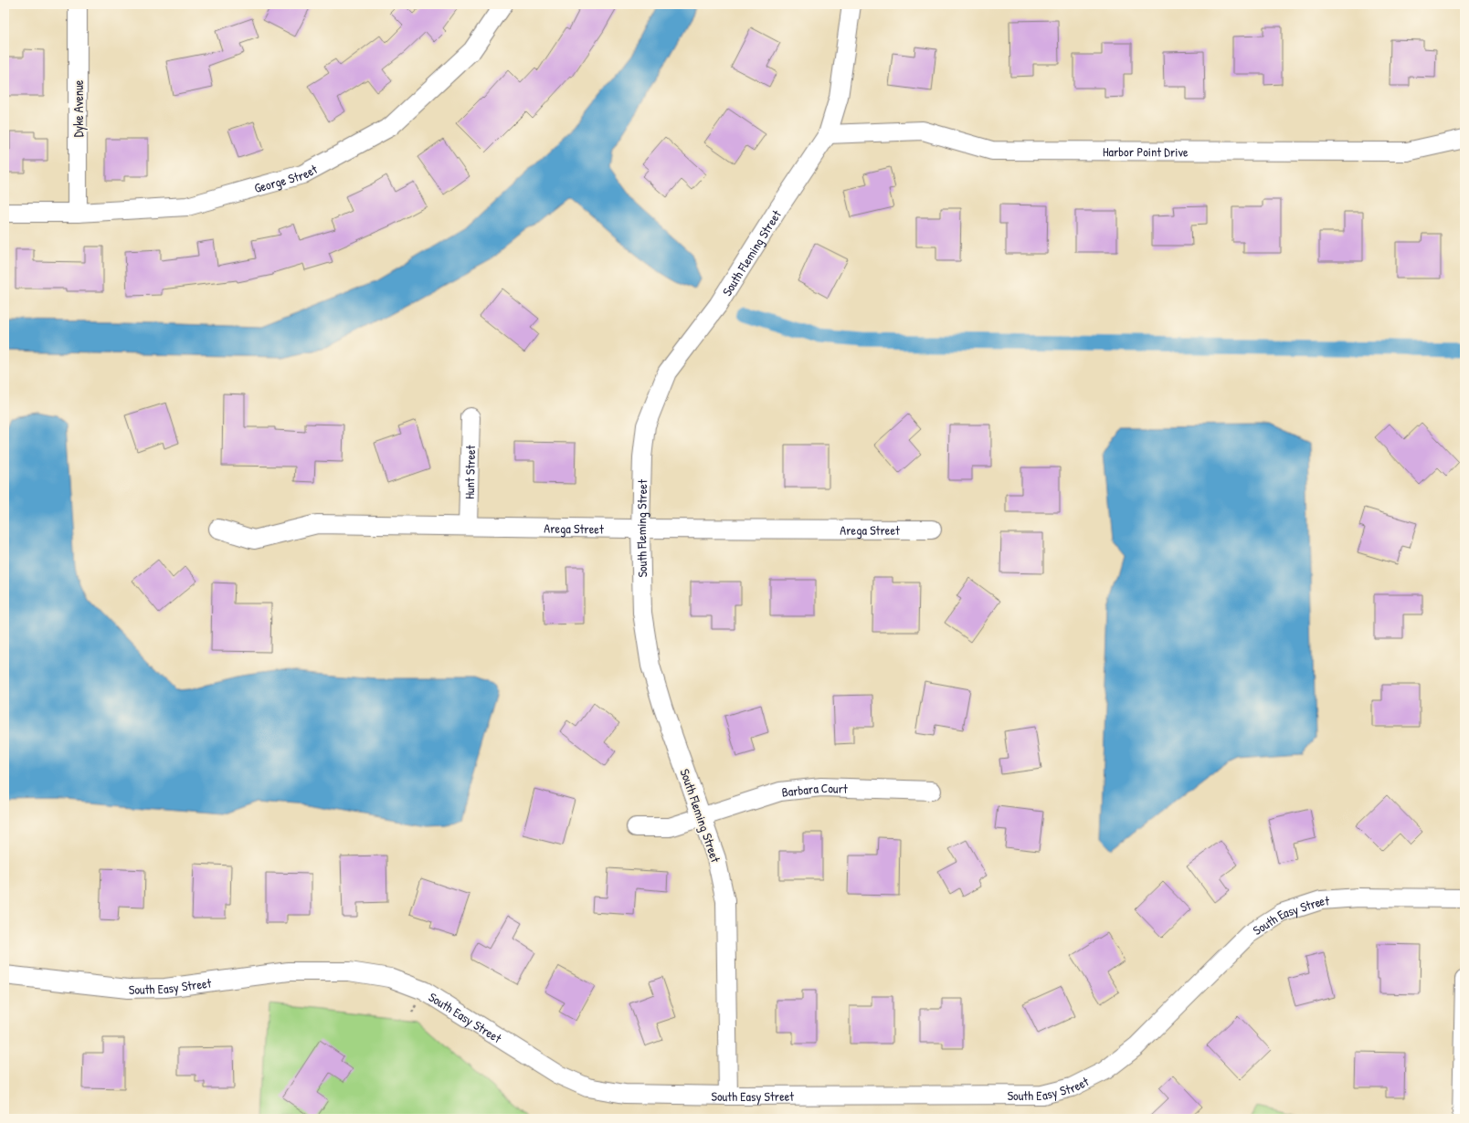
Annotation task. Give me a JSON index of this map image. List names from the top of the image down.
{
  "streets": {
    "street": [
      "Dyke Avenue",
      "Harbor Point Drive",
      "George Street",
      "South Fleming Street",
      "Hunt Street",
      "Arega Street",
      "Barbara Court",
      "South Easy Street"
    ]
  },
  "crossings": [
    ["Dyke Avenue", "George Street"],
    ["Harbor Point Drive", "South Fleming Street"],
    ["South Fleming Street", "Arega Street"],
    ["South Fleming Street", "Barbara Court"],
    ["South Fleming Street", "South Easy Street"],
    ["Hunt Street", "Arega Street"]
  ]
}
